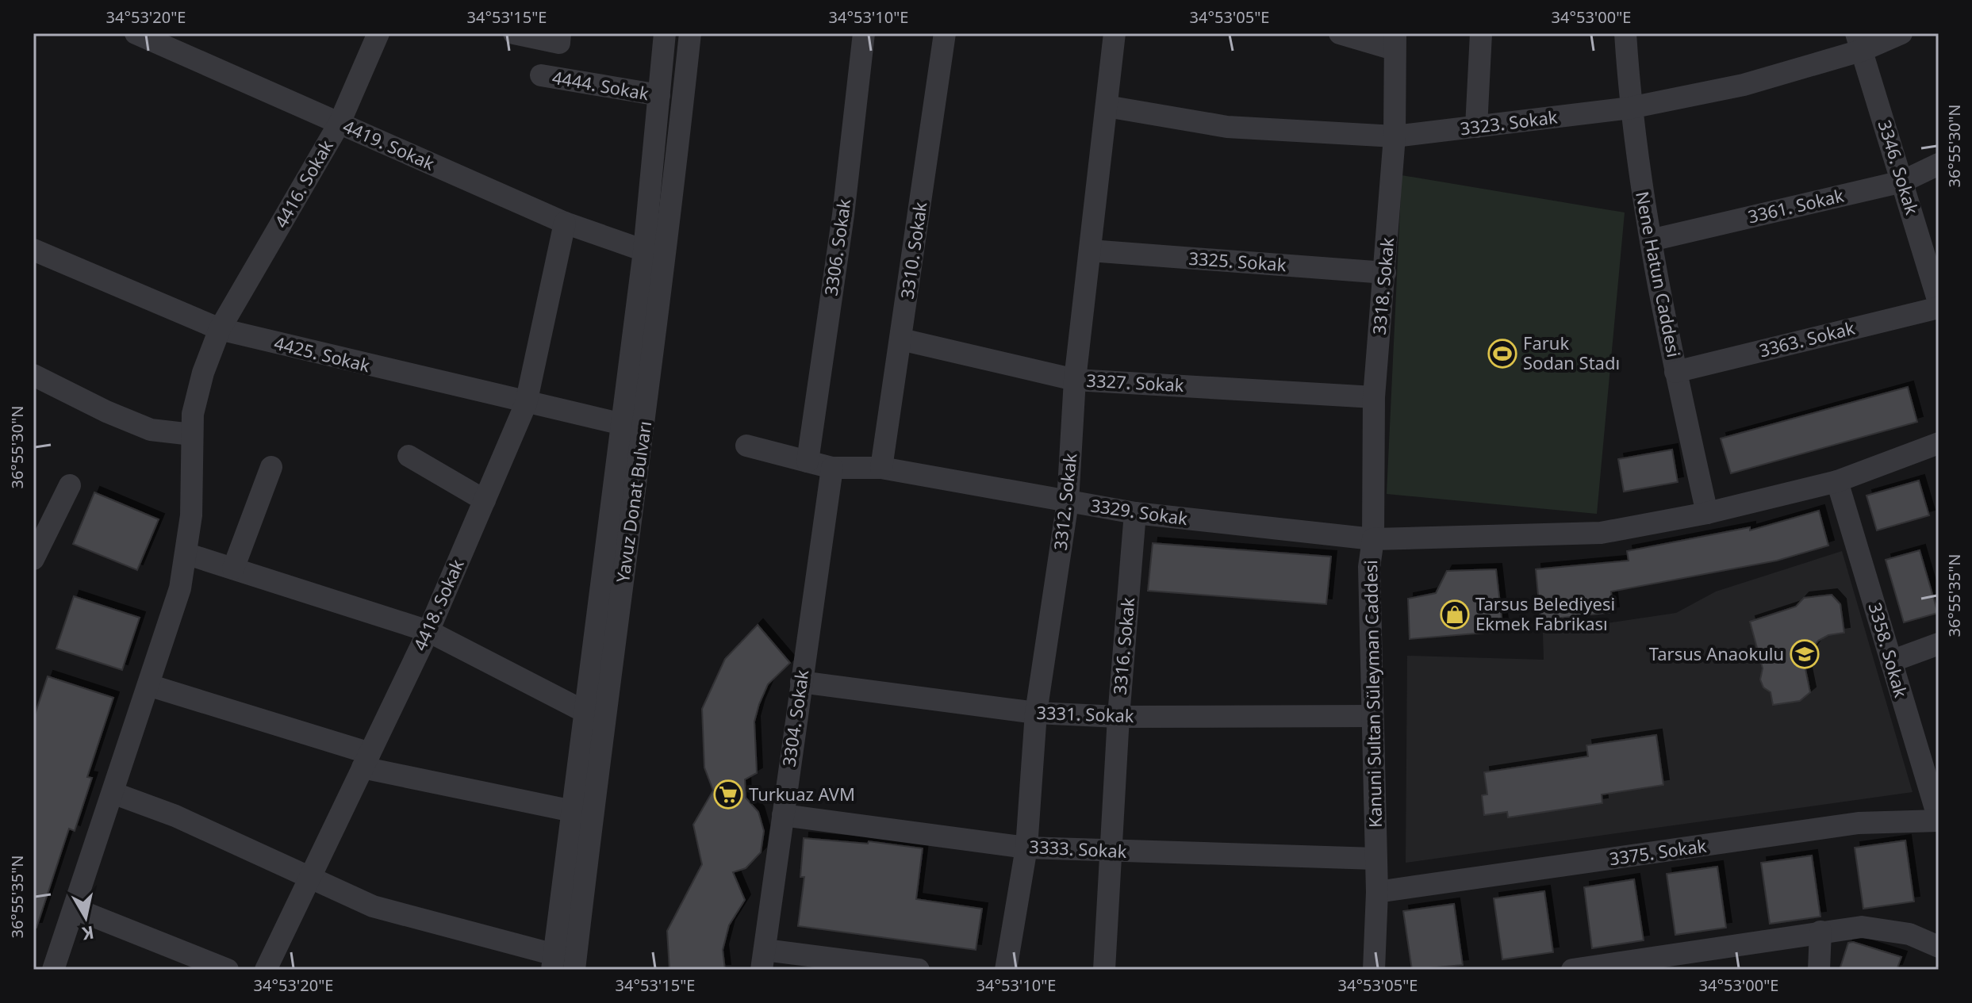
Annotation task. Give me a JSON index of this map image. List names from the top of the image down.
{
  "streets": {
    "street": [
      "4444. Sokak",
      "3323. Sokak",
      "4419. Sokak",
      "3346. Sokak",
      "4416. Sokak",
      "3361. Sokak",
      "3306. Sokak",
      "3310. Sokak",
      "3325. Sokak",
      "Nene Hatun Caddesi",
      "3318. Sokak",
      "3363. Sokak",
      "4425. Sokak",
      "3327. Sokak",
      "Yavuz Donat Bulvarı",
      "3312. Sokak",
      "3329. Sokak",
      "4418. Sokak",
      "3316. Sokak",
      "3358. Sokak",
      "Kanuni Sultan Süleyman Caddesi",
      "3331. Sokak",
      "3304. Sokak",
      "3333. Sokak",
      "3375. Sokak"
    ]
  },
  "crossings": [
    ["4444. Sokak", "Yavuz Donat Bulvarı"],
    ["3323. Sokak", "3346. Sokak"],
    ["3323. Sokak", "Nene Hatun Caddesi"],
    ["3323. Sokak", "3318. Sokak"],
    ["3323. Sokak", "3312. Sokak"],
    ["4419. Sokak", "4416. Sokak"],
    ["4419. Sokak", "Yavuz Donat Bulvarı"],
    ["4419. Sokak", "4418. Sokak"],
    ["3346. Sokak", "3361. Sokak"],
    ["4416. Sokak", "4425. Sokak"],
    ["3361. Sokak", "Nene Hatun Caddesi"],
    ["3306. Sokak", "3329. Sokak"],
    ["3310. Sokak", "3327. Sokak"],
    ["3310. Sokak", "3329. Sokak"],
    ["3325. Sokak", "3318. Sokak"],
    ["3325. Sokak", "3312. Sokak"],
    ["Nene Hatun Caddesi", "3363. Sokak"],
    ["Nene Hatun Caddesi", "Kanuni Sultan Süleyman Caddesi"],
    ["3318. Sokak", "3327. Sokak"],
    ["3318. Sokak", "3329. Sokak"],
    ["3318. Sokak", "Kanuni Sultan Süleyman Caddesi"],
    ["4425. Sokak", "Yavuz Donat Bulvarı"],
    ["4425. Sokak", "4418. Sokak"],
    ["3327. Sokak", "3312. Sokak"],
    ["3312. Sokak", "3329. Sokak"],
    ["3312. Sokak", "3331. Sokak"],
    ["3312. Sokak", "3333. Sokak"],
    ["3329. Sokak", "3316. Sokak"],
    ["3329. Sokak", "Kanuni Sultan Süleyman Caddesi"],
    ["3329. Sokak", "3304. Sokak"],
    ["3316. Sokak", "3331. Sokak"],
    ["3316. Sokak", "3333. Sokak"],
    ["3358. Sokak", "Kanuni Sultan Süleyman Caddesi"],
    ["3358. Sokak", "3375. Sokak"],
    ["Kanuni Sultan Süleyman Caddesi", "3331. Sokak"],
    ["Kanuni Sultan Süleyman Caddesi", "3333. Sokak"],
    ["Kanuni Sultan Süleyman Caddesi", "3375. Sokak"],
    ["3331. Sokak", "3304. Sokak"],
    ["3304. Sokak", "3333. Sokak"]
  ],
  "places": {
    "sports": ["Faruk Sodan Stadı"],
    "shop": ["Tarsus Belediyesi Ekmek Fabrikası"],
    "school or university": ["Tarsus Anaokulu"],
    "supermarket": ["Turkuaz AVM"]
  },
  "north": "bottom",
  "coordinates": [
    "34°53'20\"E",
    "34°53'15\"E",
    "34°53'10\"E",
    "34°53'05\"E",
    "34°53'00\"E",
    "36°55'30\"N",
    "36°55'35\"N"
  ]
}
